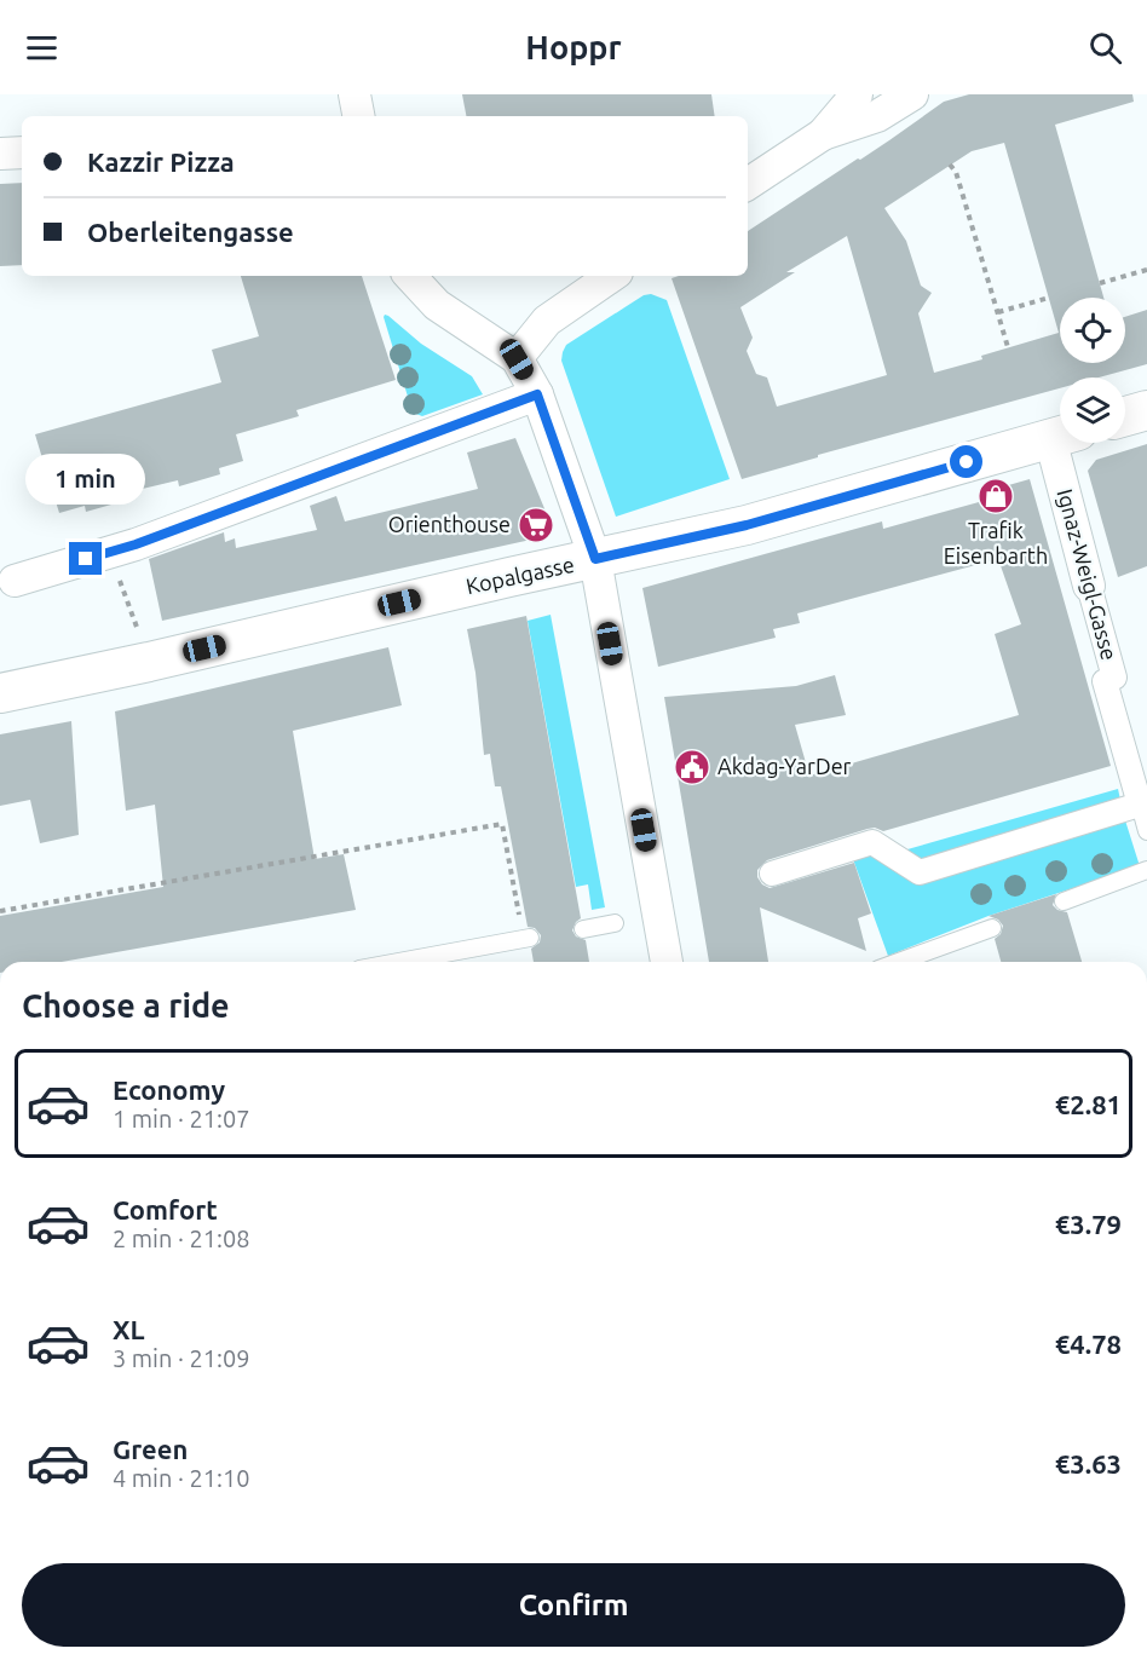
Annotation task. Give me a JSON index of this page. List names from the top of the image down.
{
  "streets": {
    "street": ["Ignaz-Weigl-Gasse", "Kopalgasse"]
  },
  "places": {
    "shop": ["Trafik Eisenbarth"],
    "supermarket": ["Orienthouse"],
    "public building": ["Akdag-YarDer"]
  },
  "page": {
    "header": "Hoppr",
    "banner": ["Kazzir Pizza", "Oberleitengasse"],
    "bubble": "1 min",
    "heading": "Choose a ride",
    "list": [
      {
        "name": "Economy",
        "note": "1 min · 21:07",
        "value": "€2.81"
      },
      {
        "name": "Comfort",
        "note": "2 min · 21:08",
        "value": "€3.79"
      },
      {
        "name": "XL",
        "note": "3 min · 21:09",
        "value": "€4.78"
      },
      {
        "name": "Green",
        "note": "4 min · 21:10",
        "value": "€3.63"
      }
    ],
    "buttons": "Confirm"
  }
}
